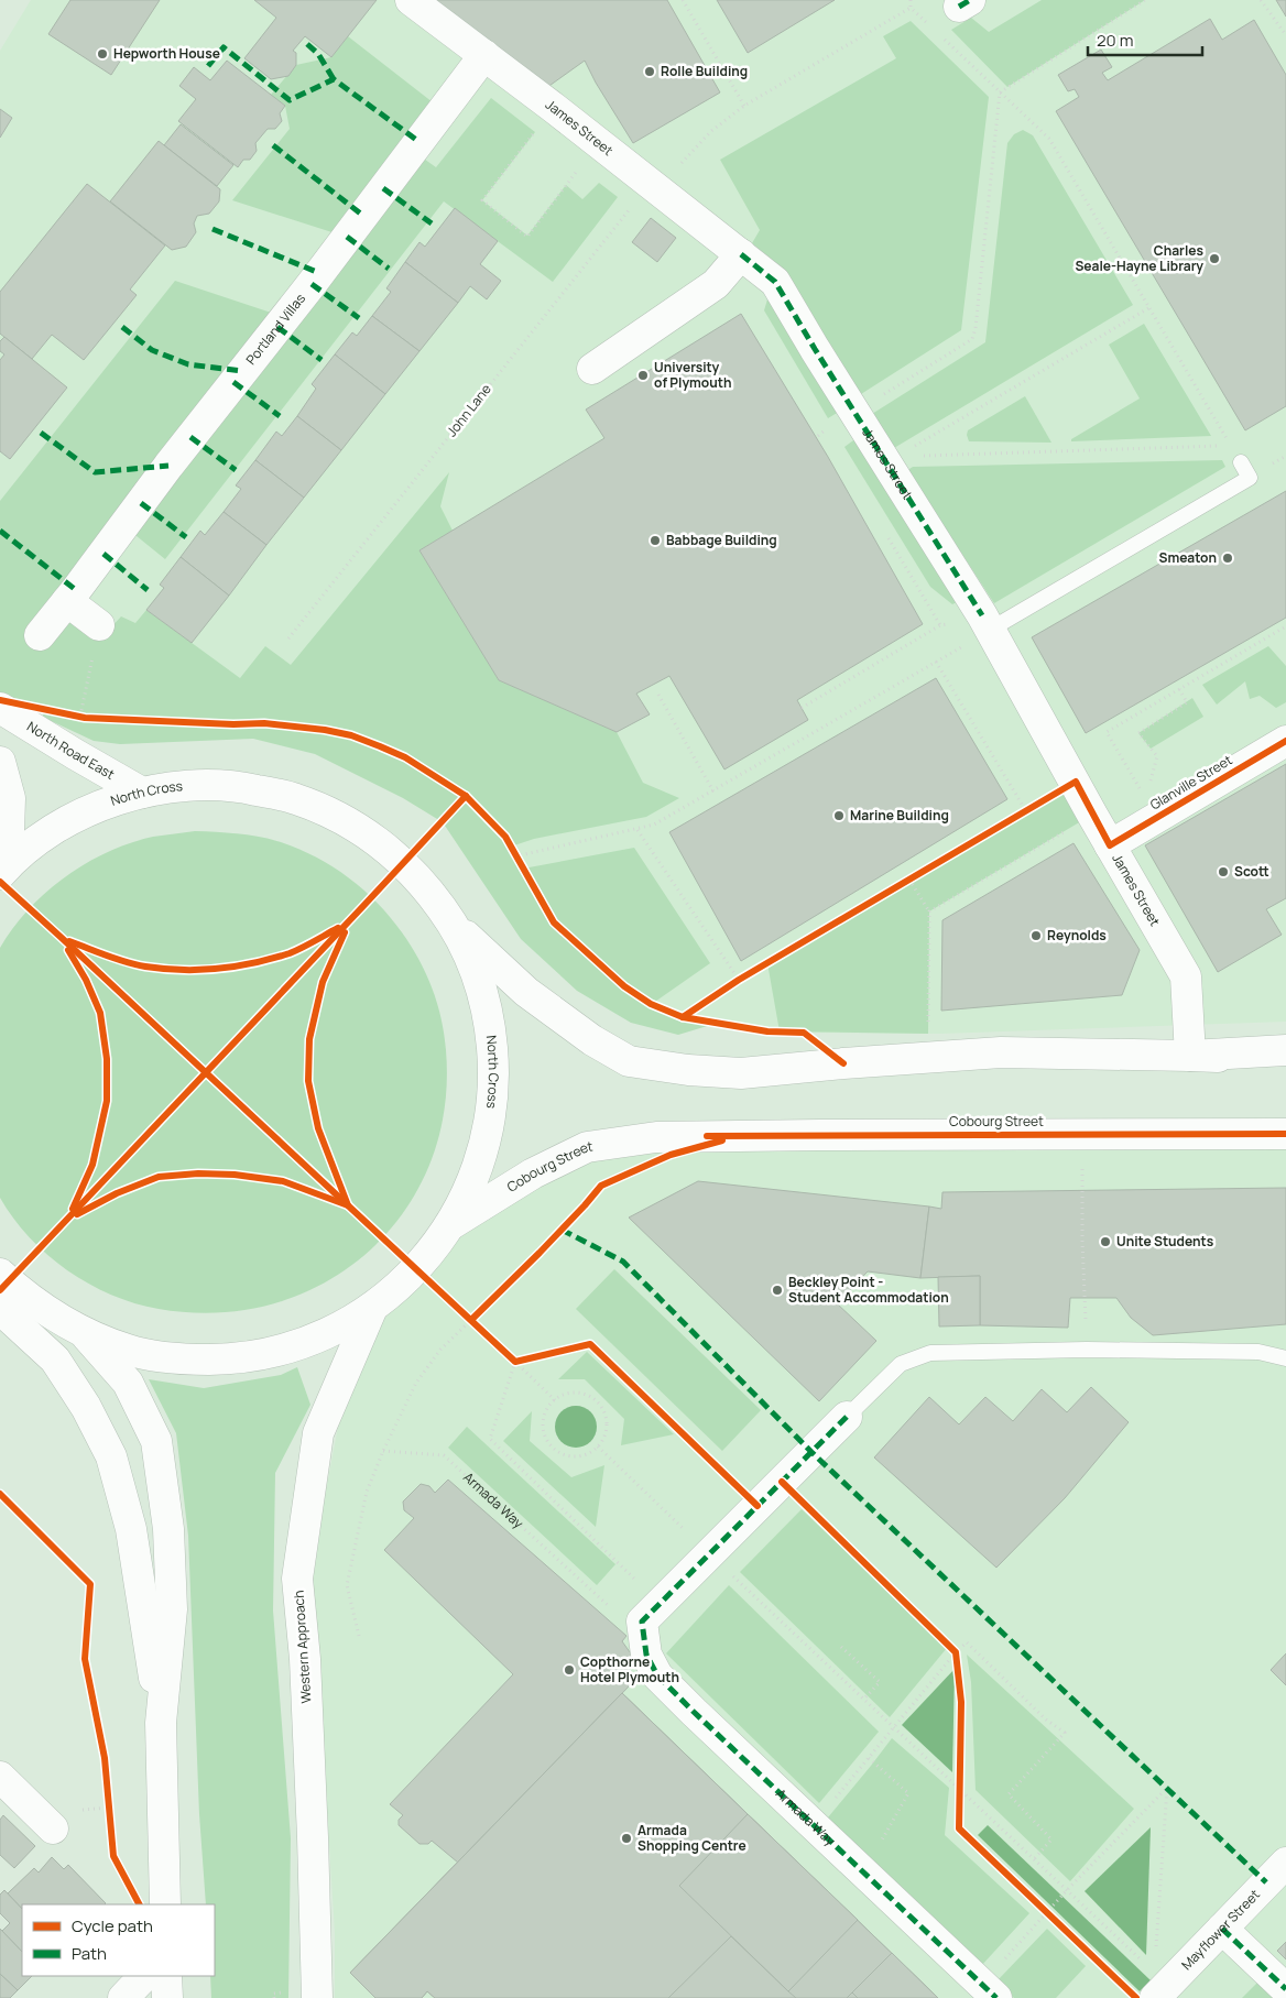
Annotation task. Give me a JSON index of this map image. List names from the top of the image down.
{
  "streets": {
    "main road": [
      "James Street",
      "Portland Villas",
      "North Road East",
      "Glanville Street",
      "North Cross",
      "Cobourg Street",
      "Armada Way",
      "Western Approach",
      "Mayflower Street"
    ],
    "path": ["John Lane"]
  },
  "crossings": [
    ["James Street", "Portland Villas"],
    ["James Street", "John Lane"],
    ["James Street", "Glanville Street"],
    ["North Road East", "North Cross"],
    ["North Cross", "Cobourg Street"],
    ["North Cross", "Western Approach"]
  ],
  "places": [
    "Hepworth House",
    "Rolle Building",
    "Charles Seale-Hayne Library",
    "University of Plymouth",
    "Babbage Building",
    "Smeaton",
    "Marine Building",
    "Scott",
    "Reynolds",
    "Unite Students",
    "Beckley Point - Student Accommodation",
    "Copthorne Hotel Plymouth",
    "Armada Shopping Centre"
  ],
  "legend": ["Cycle path", "Path"],
  "scale_bar": "20 m"
}
